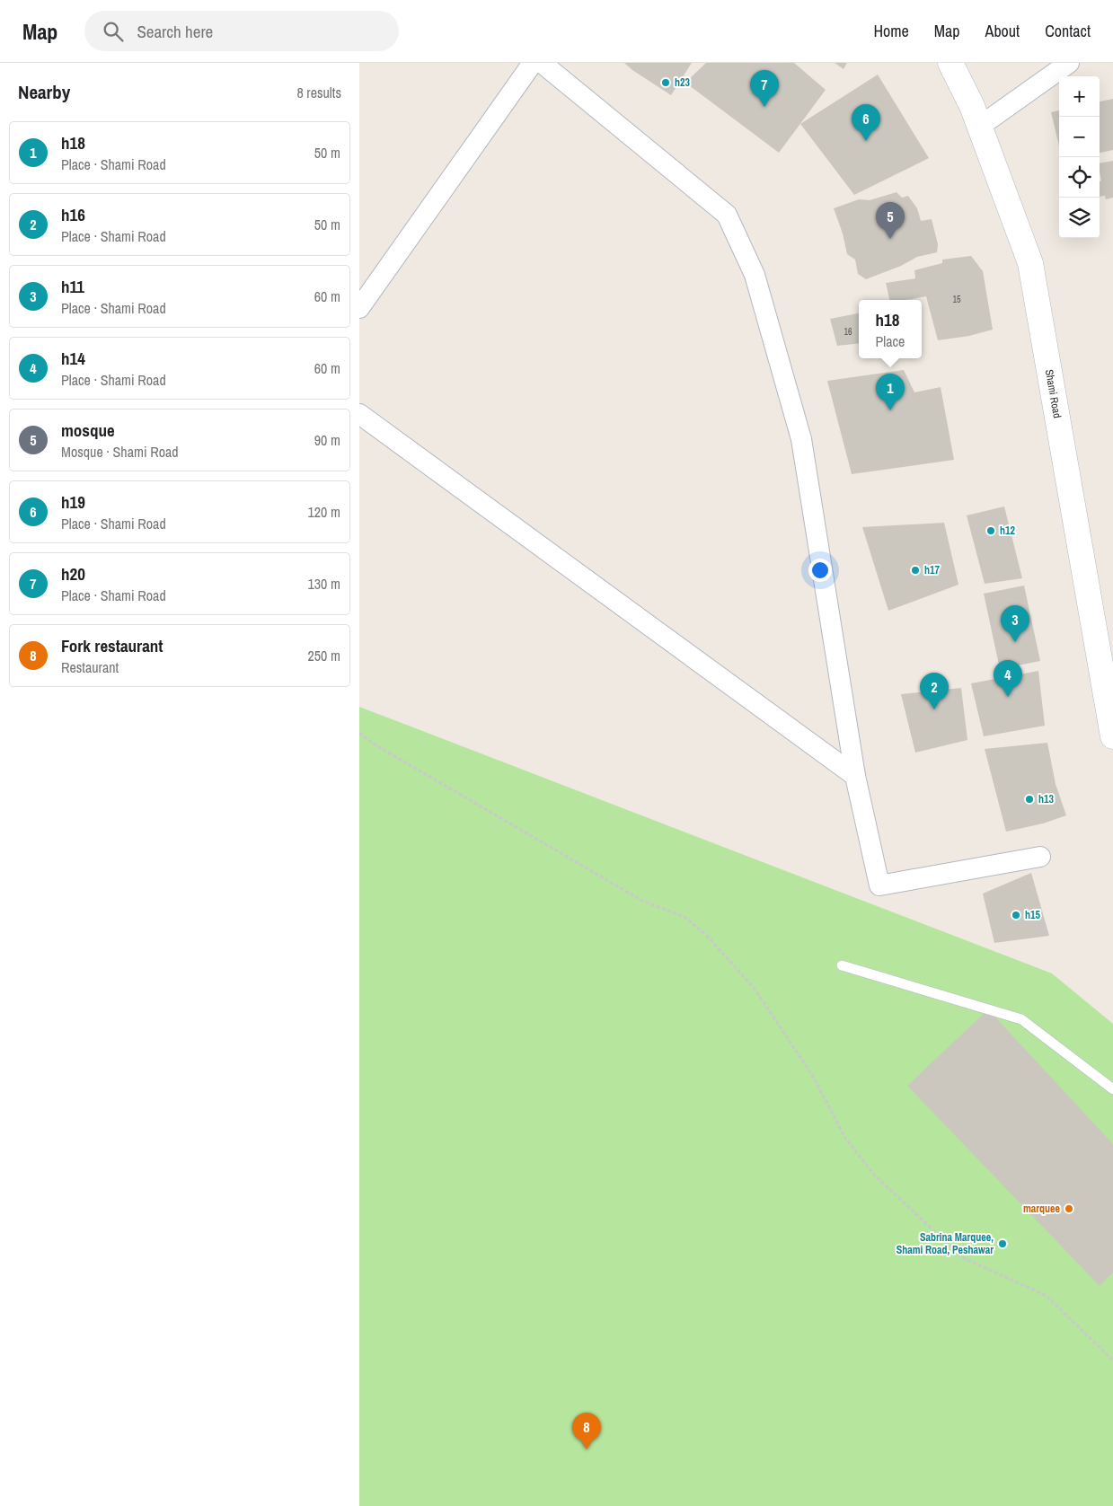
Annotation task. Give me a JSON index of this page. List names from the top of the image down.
{
  "streets": {
    "street": ["Shami Road"]
  },
  "places": [
    "h23",
    "h12",
    "h17",
    "h13",
    "h15",
    "marquee",
    "Sabrina Marquee, Shami Road, Peshawar"
  ],
  "house_numbers": ["15", "16"],
  "page": {
    "header": "Map",
    "search": "Search here",
    "nav": [
      "Home",
      "Map",
      "About",
      "Contact"
    ],
    "heading": ["Nearby", "8 results"],
    "pins": [
      "7",
      "6",
      "5",
      "1",
      "3",
      "4",
      "2",
      "8"
    ],
    "map_buttons": ["+", "−"],
    "list": [
      {
        "mark": "1",
        "name": "h18",
        "note": "Place · Shami Road",
        "value": "50 m"
      },
      {
        "mark": "2",
        "name": "h16",
        "note": "Place · Shami Road",
        "value": "50 m"
      },
      {
        "mark": "3",
        "name": "h11",
        "note": "Place · Shami Road",
        "value": "60 m"
      },
      {
        "mark": "4",
        "name": "h14",
        "note": "Place · Shami Road",
        "value": "60 m"
      },
      {
        "mark": "5",
        "name": "mosque",
        "note": "Mosque · Shami Road",
        "value": "90 m"
      },
      {
        "mark": "6",
        "name": "h19",
        "note": "Place · Shami Road",
        "value": "120 m"
      },
      {
        "mark": "7",
        "name": "h20",
        "note": "Place · Shami Road",
        "value": "130 m"
      },
      {
        "mark": "8",
        "name": "Fork restaurant",
        "note": "Restaurant",
        "value": "250 m"
      }
    ],
    "popup": ["h18", "Place"]
  }
}
